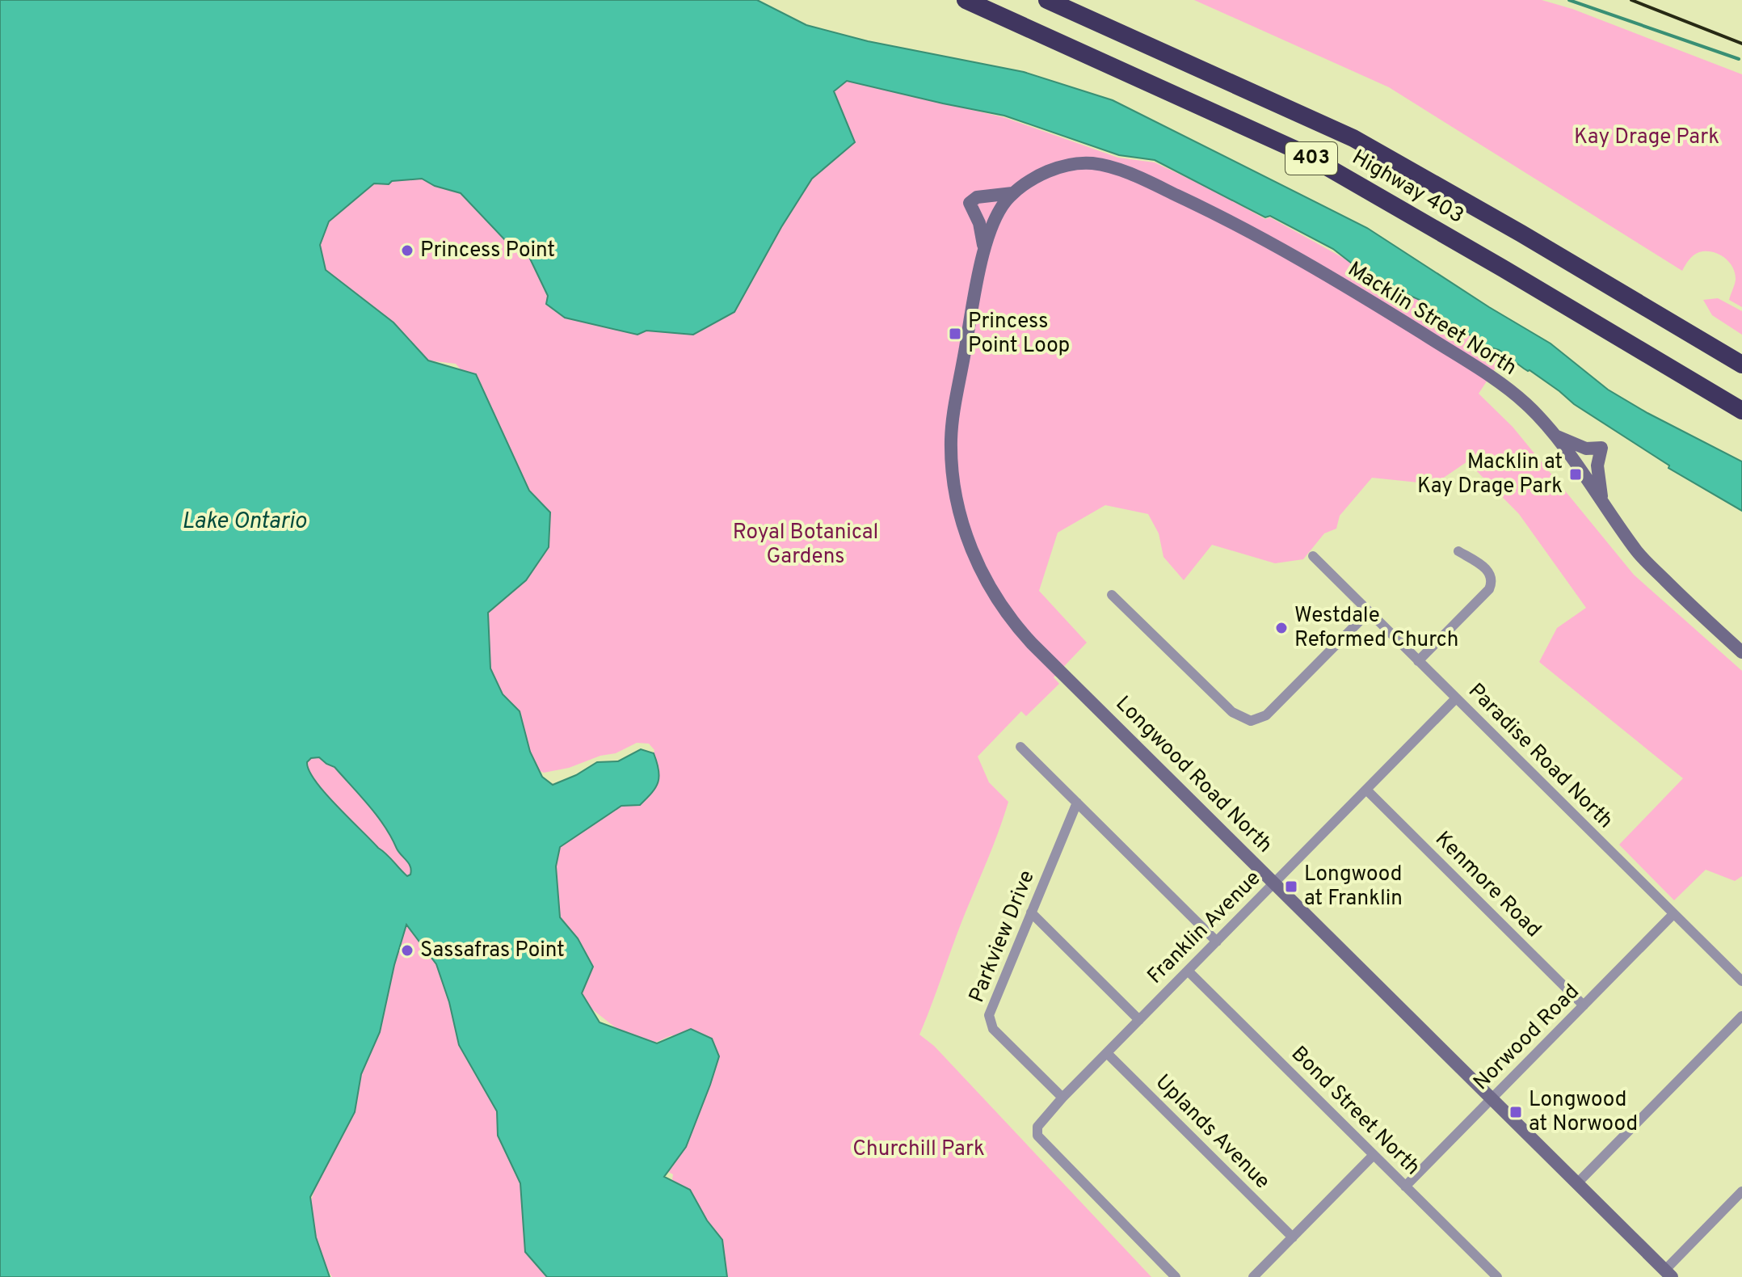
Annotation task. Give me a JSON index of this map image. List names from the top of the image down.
{
  "streets": {
    "highway": ["403", "Highway 403"],
    "street": [
      "Macklin Street North",
      "Paradise Road North",
      "Longwood Road North",
      "Kenmore Road",
      "Franklin Avenue",
      "Parkview Drive",
      "Norwood Road",
      "Bond Street North",
      "Uplands Avenue"
    ]
  },
  "crossings": [
    ["Macklin Street North", "Longwood Road North"],
    ["Paradise Road North", "Franklin Avenue"],
    ["Paradise Road North", "Norwood Road"],
    ["Longwood Road North", "Franklin Avenue"],
    ["Longwood Road North", "Norwood Road"],
    ["Kenmore Road", "Franklin Avenue"],
    ["Kenmore Road", "Norwood Road"],
    ["Franklin Avenue", "Parkview Drive"],
    ["Franklin Avenue", "Bond Street North"],
    ["Franklin Avenue", "Uplands Avenue"],
    ["Norwood Road", "Bond Street North"]
  ],
  "water": ["Lake Ontario"],
  "parks": ["Kay Drage Park", "Royal Botanical Gardens", "Churchill Park"],
  "places": {
    "other": ["Princess Point", "Westdale Reformed Church", "Sassafras Point"],
    "transit": [
      "Princess Point Loop",
      "Macklin at Kay Drage Park",
      "Longwood at Franklin",
      "Longwood at Norwood"
    ]
  }
}
